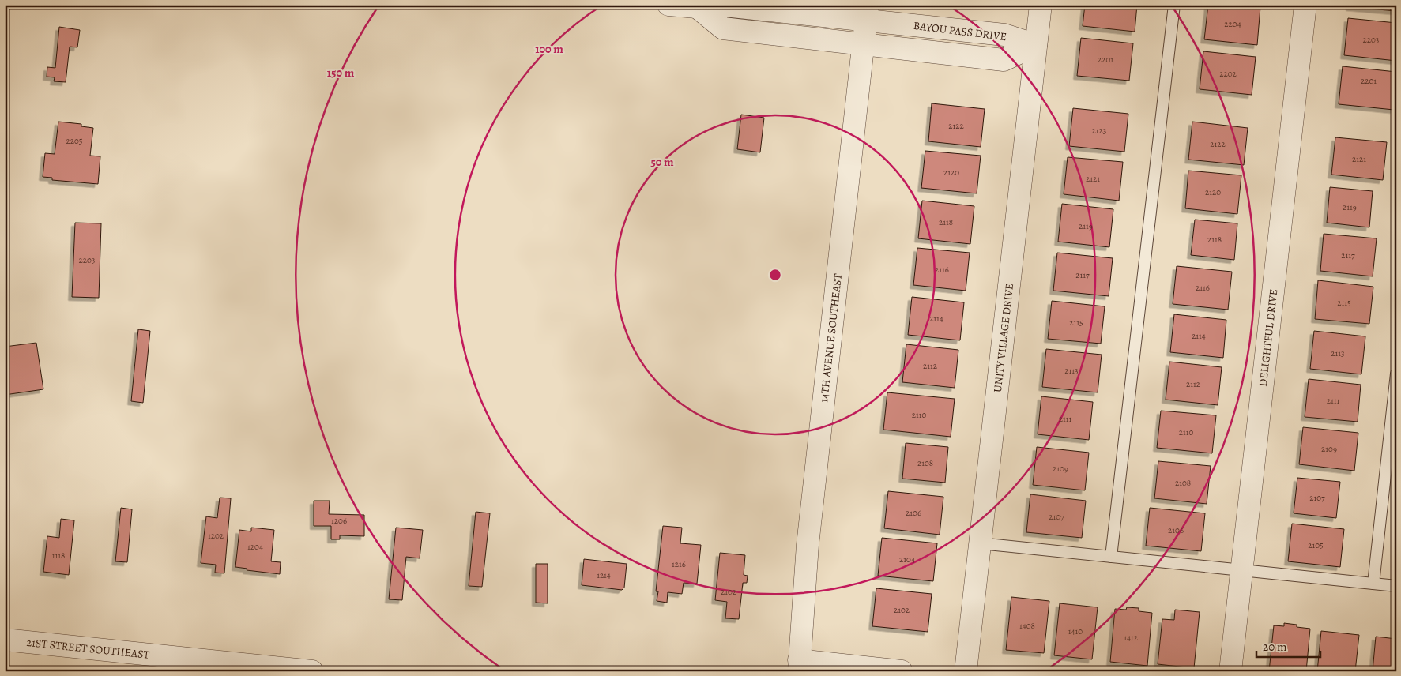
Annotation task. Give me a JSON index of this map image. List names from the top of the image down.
{
  "streets": {
    "street": [
      "BAYOU PASS DRIVE",
      "14TH AVENUE SOUTHEAST",
      "UNITY VILLAGE DRIVE",
      "DELIGHTFUL DRIVE",
      "21ST STREET SOUTHEAST"
    ]
  },
  "crossings": [
    ["BAYOU PASS DRIVE", "14TH AVENUE SOUTHEAST"],
    ["BAYOU PASS DRIVE", "UNITY VILLAGE DRIVE"]
  ],
  "house_numbers": [
    "2204",
    "2203",
    "2201",
    "2202",
    "2201",
    "2122",
    "2123",
    "2205",
    "2122",
    "2121",
    "2120",
    "2121",
    "2120",
    "2119",
    "2118",
    "2119",
    "2118",
    "2117",
    "2203",
    "2116",
    "2117",
    "2116",
    "2115",
    "2114",
    "2115",
    "2114",
    "2113",
    "2112",
    "2113",
    "2112",
    "2111",
    "2110",
    "2111",
    "2110",
    "2109",
    "2108",
    "2109",
    "2108",
    "2107",
    "2106",
    "2107",
    "1206",
    "2106",
    "1202",
    "2105",
    "1204",
    "1118",
    "2104",
    "1216",
    "1214",
    "2102",
    "2102",
    "1408",
    "1410",
    "1412"
  ],
  "scale_bar": "20 m",
  "rings": ["100 m", "150 m", "50 m"]
}
